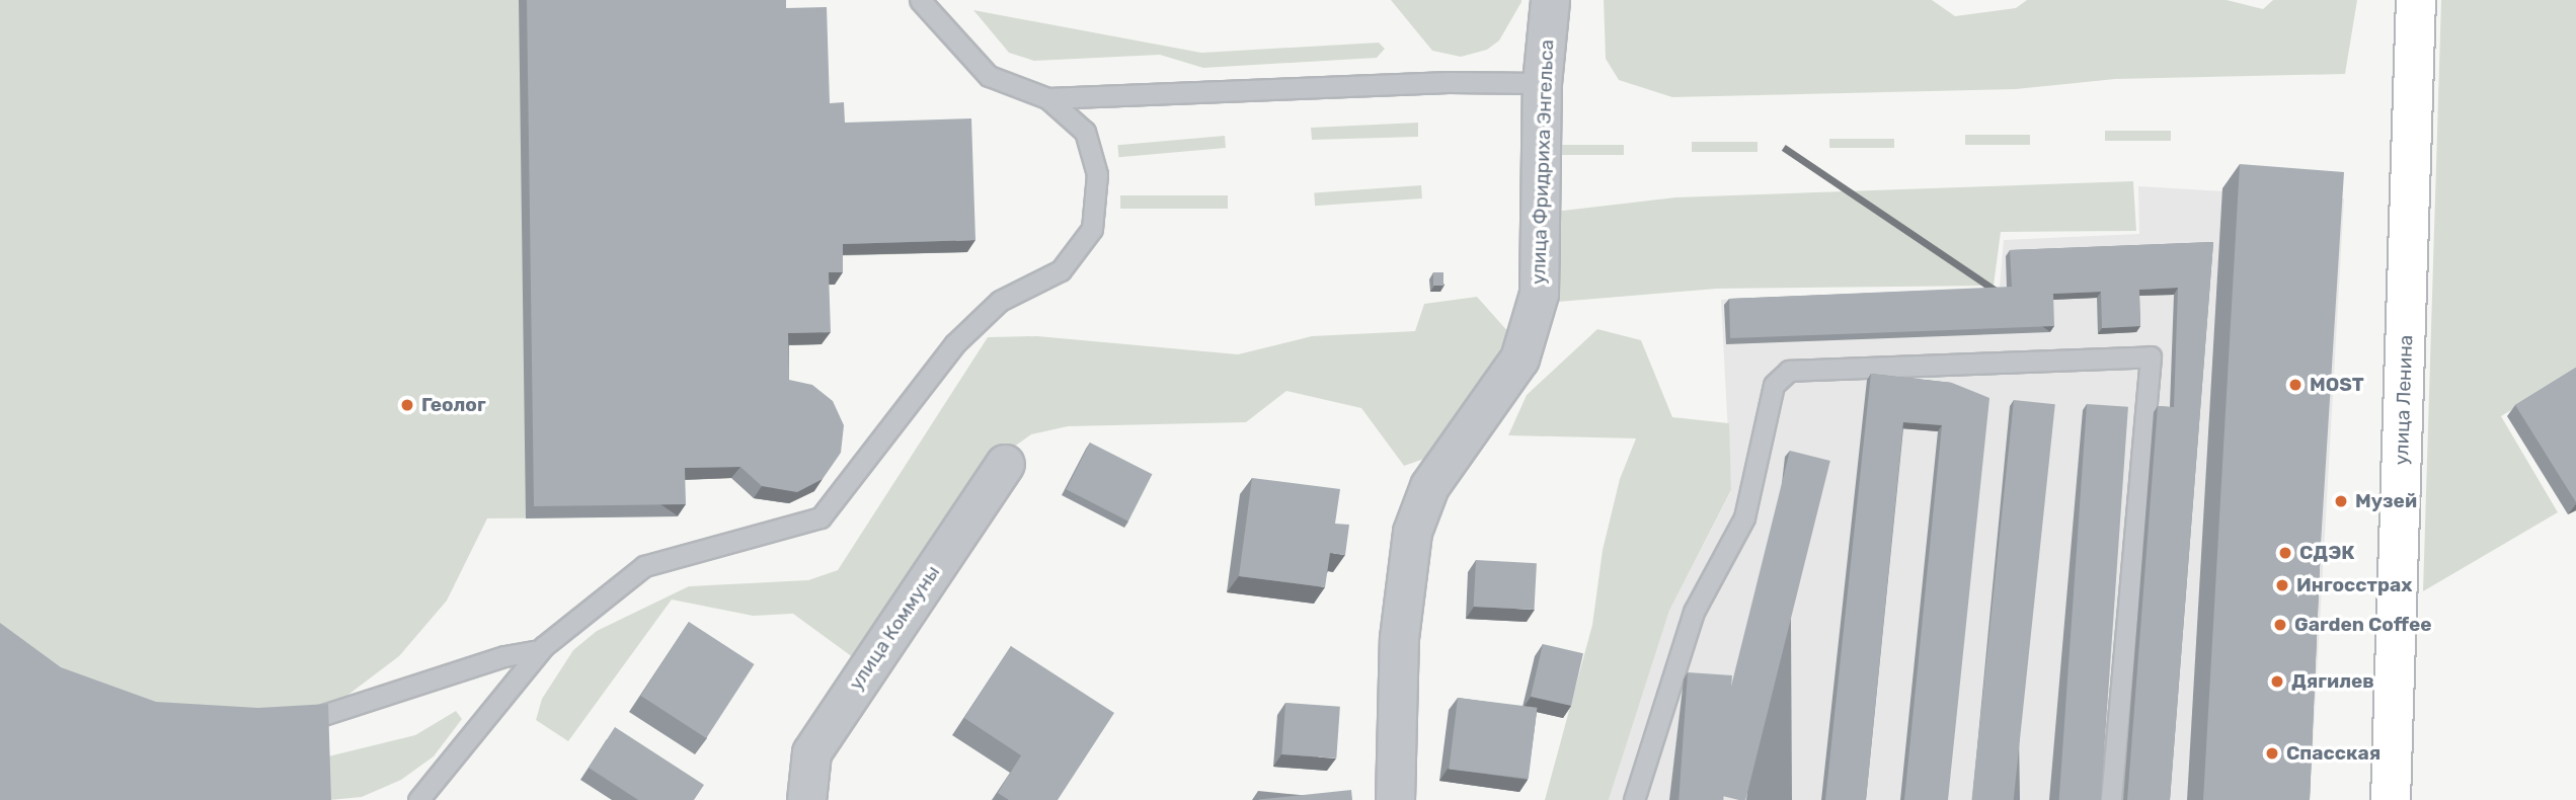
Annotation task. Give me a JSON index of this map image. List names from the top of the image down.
{
  "streets": {
    "main road": ["улица Ленина"],
    "street": ["улица Фридриха Энгельса", "улица Коммуны"]
  },
  "places": [
    "MOST",
    "Геолог",
    "Музей",
    "СДЭК",
    "Ингосстрах",
    "Garden Coffee",
    "Дягилев",
    "Спасская"
  ]
}
